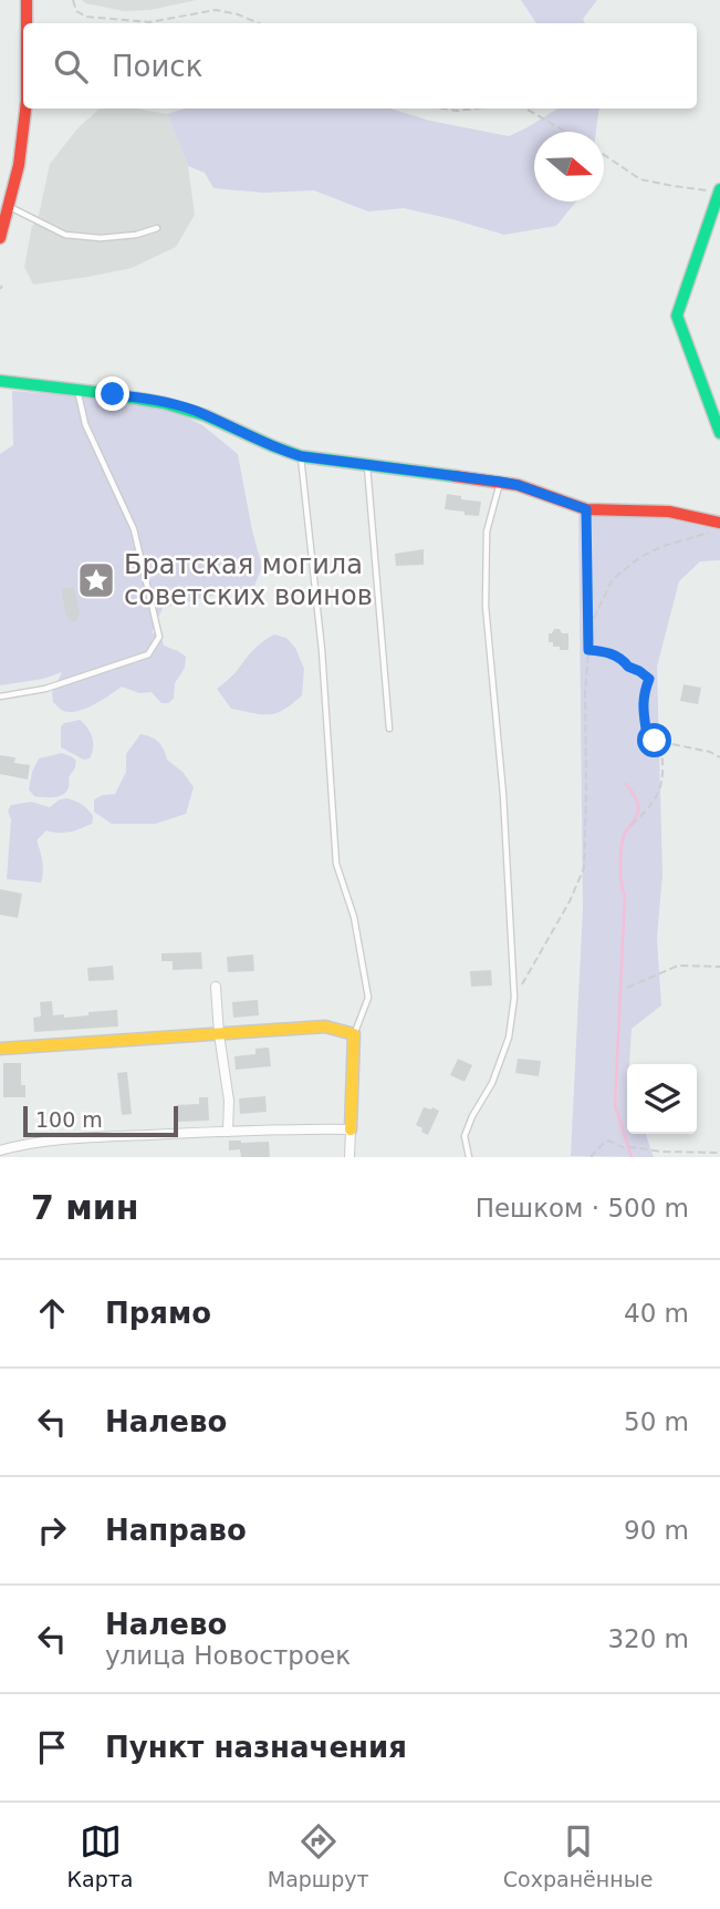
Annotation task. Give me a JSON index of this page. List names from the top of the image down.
{
  "places": {
    "place": ["Братская могила советских воинов"]
  },
  "scale_bar": "100 m",
  "north": "right",
  "page": {
    "search": "Поиск",
    "scale": "100 m",
    "heading": ["7 мин", "Пешком · 500 m"],
    "list": [
      ["Прямо", "40 m"],
      ["Налево", "50 m"],
      ["Направо", "90 m"],
      ["Налево", "улица Новостроек", "320 m"],
      "Пункт назначения"
    ],
    "nav": ["Карта", "Маршрут", "Сохранённые"]
  }
}
